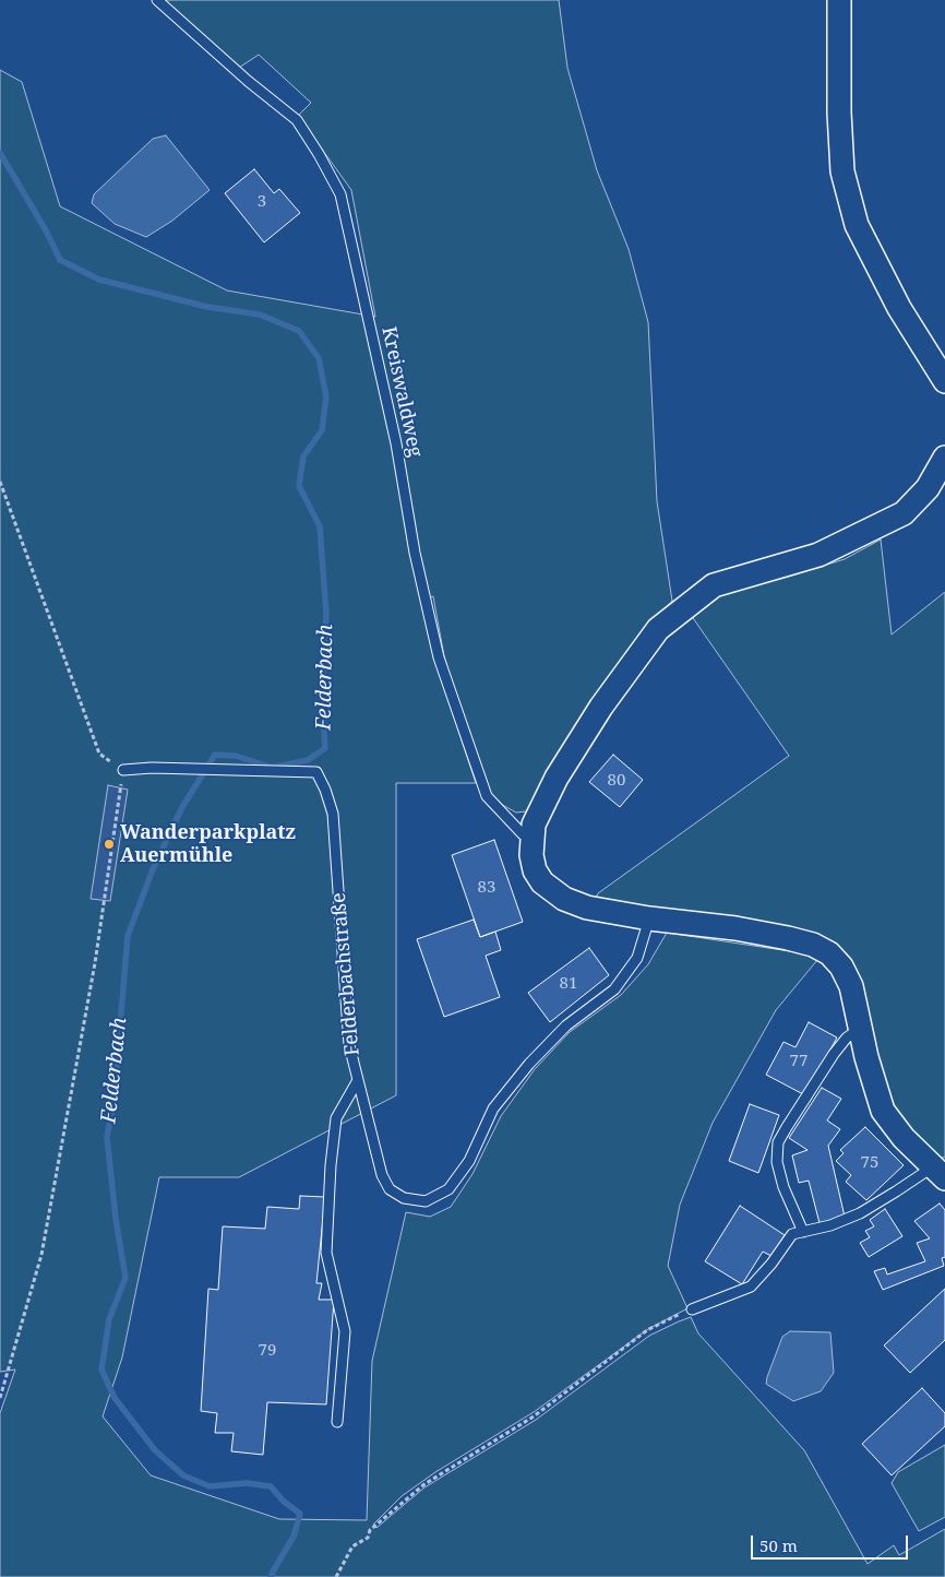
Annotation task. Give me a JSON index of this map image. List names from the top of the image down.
{
  "streets": {
    "lane": ["Kreiswaldweg", "Felderbachstraße"]
  },
  "water": ["Felderbach"],
  "places": ["Wanderparkplatz Auermühle"],
  "house_numbers": [
    "3",
    "80",
    "83",
    "81",
    "77",
    "75",
    "79"
  ],
  "scale_bar": "50 m"
}
